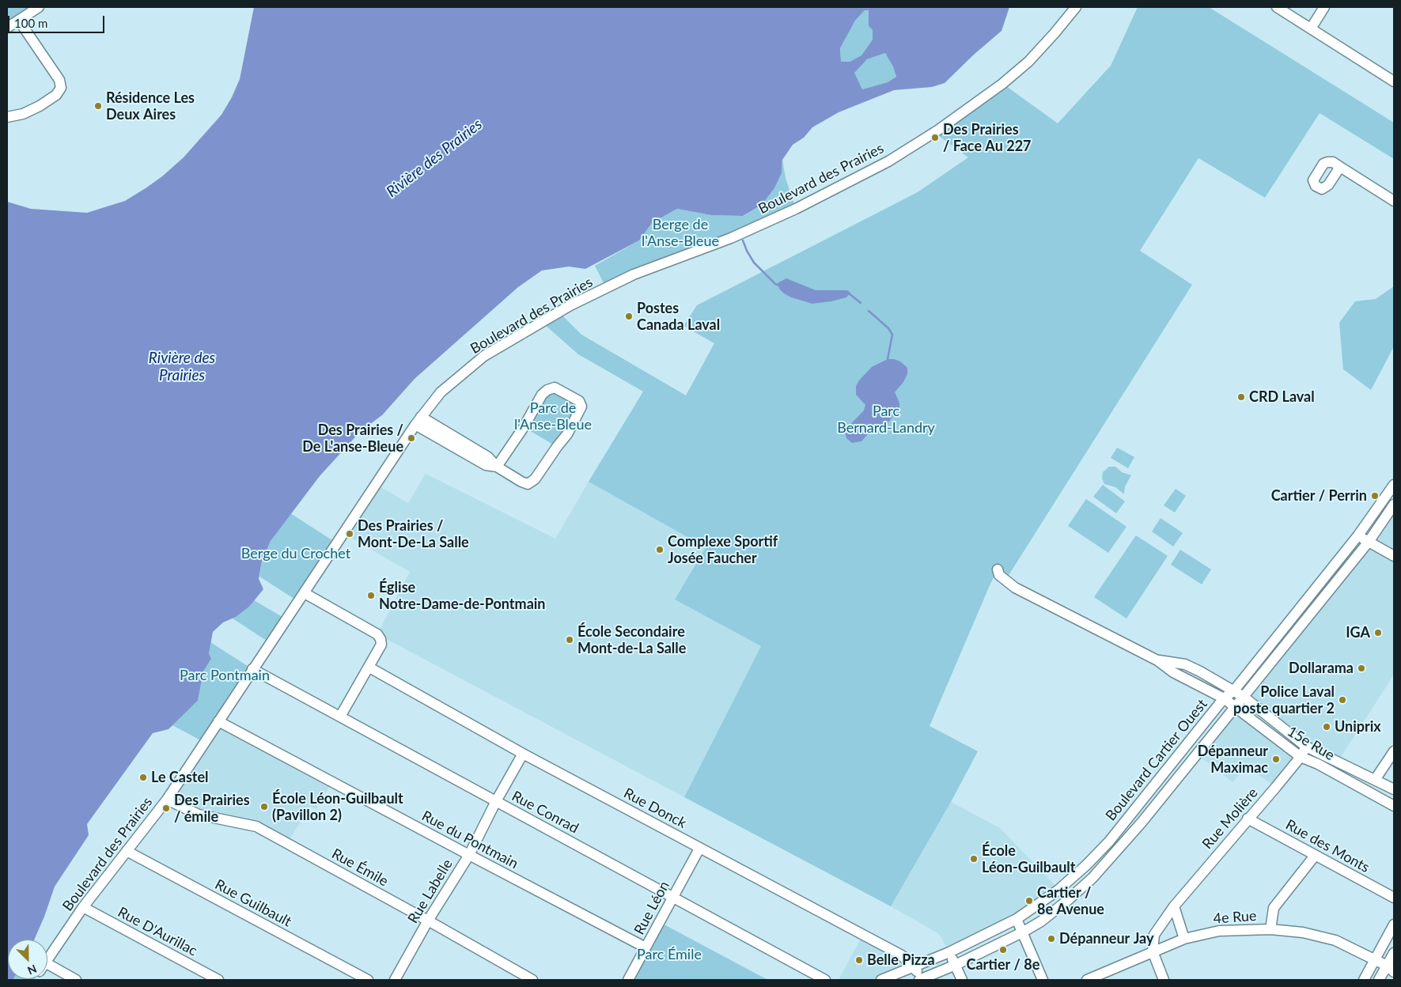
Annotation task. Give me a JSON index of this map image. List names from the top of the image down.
{
  "streets": {
    "street": [
      "Boulevard des Prairies",
      "15e Rue",
      "Boulevard Cartier Ouest",
      "Rue Donck",
      "Rue Conrad",
      "Rue Molière",
      "Rue du Pontmain",
      "Rue des Monts",
      "Rue Émile",
      "Rue Labelle",
      "Rue Guilbault",
      "Rue Léon",
      "4e Rue",
      "Rue D'Aurillac"
    ]
  },
  "crossings": [
    ["Boulevard des Prairies", "Rue Conrad"],
    ["Boulevard des Prairies", "Rue du Pontmain"],
    ["Boulevard des Prairies", "Rue Émile"],
    ["Boulevard des Prairies", "Rue Guilbault"],
    ["Boulevard des Prairies", "Rue D'Aurillac"],
    ["15e Rue", "Boulevard Cartier Ouest"],
    ["15e Rue", "Rue Molière"],
    ["Boulevard Cartier Ouest", "Rue Donck"],
    ["Rue Donck", "Rue Labelle"],
    ["Rue Donck", "Rue Léon"],
    ["Rue Conrad", "Rue Labelle"],
    ["Rue Conrad", "Rue Léon"],
    ["Rue Molière", "Rue des Monts"],
    ["Rue Molière", "4e Rue"],
    ["Rue du Pontmain", "Rue Labelle"],
    ["Rue du Pontmain", "Rue Léon"],
    ["Rue Émile", "Rue Labelle"]
  ],
  "water": ["Rivière des Prairies"],
  "parks": [
    "Berge de l'Anse-Bleue",
    "Parc de l'Anse-Bleue",
    "Parc Bernard-Landry",
    "Berge du Crochet",
    "Parc Pontmain",
    "Parc Émile"
  ],
  "places": [
    "Résidence Les Deux Aires",
    "Des Prairies / Face Au 227",
    "Postes Canada Laval",
    "CRD Laval",
    "Des Prairies / De L'anse-Bleue",
    "Cartier / Perrin",
    "Des Prairies / Mont-De-La Salle",
    "Complexe Sportif Josée Faucher",
    "Église Notre-Dame-de-Pontmain",
    "IGA",
    "École Secondaire Mont-de-La Salle",
    "Dollarama",
    "Police Laval poste quartier 2",
    "Uniprix",
    "Dépanneur Maximac",
    "Le Castel",
    "École Léon-Guilbault (Pavillon 2)",
    "Des Prairies / émile",
    "École Léon-Guilbault",
    "Cartier / 8e Avenue",
    "Dépanneur Jay",
    "Cartier / 8e",
    "Belle Pizza"
  ],
  "scale_bar": "100 m",
  "north": "bottom right"
}
